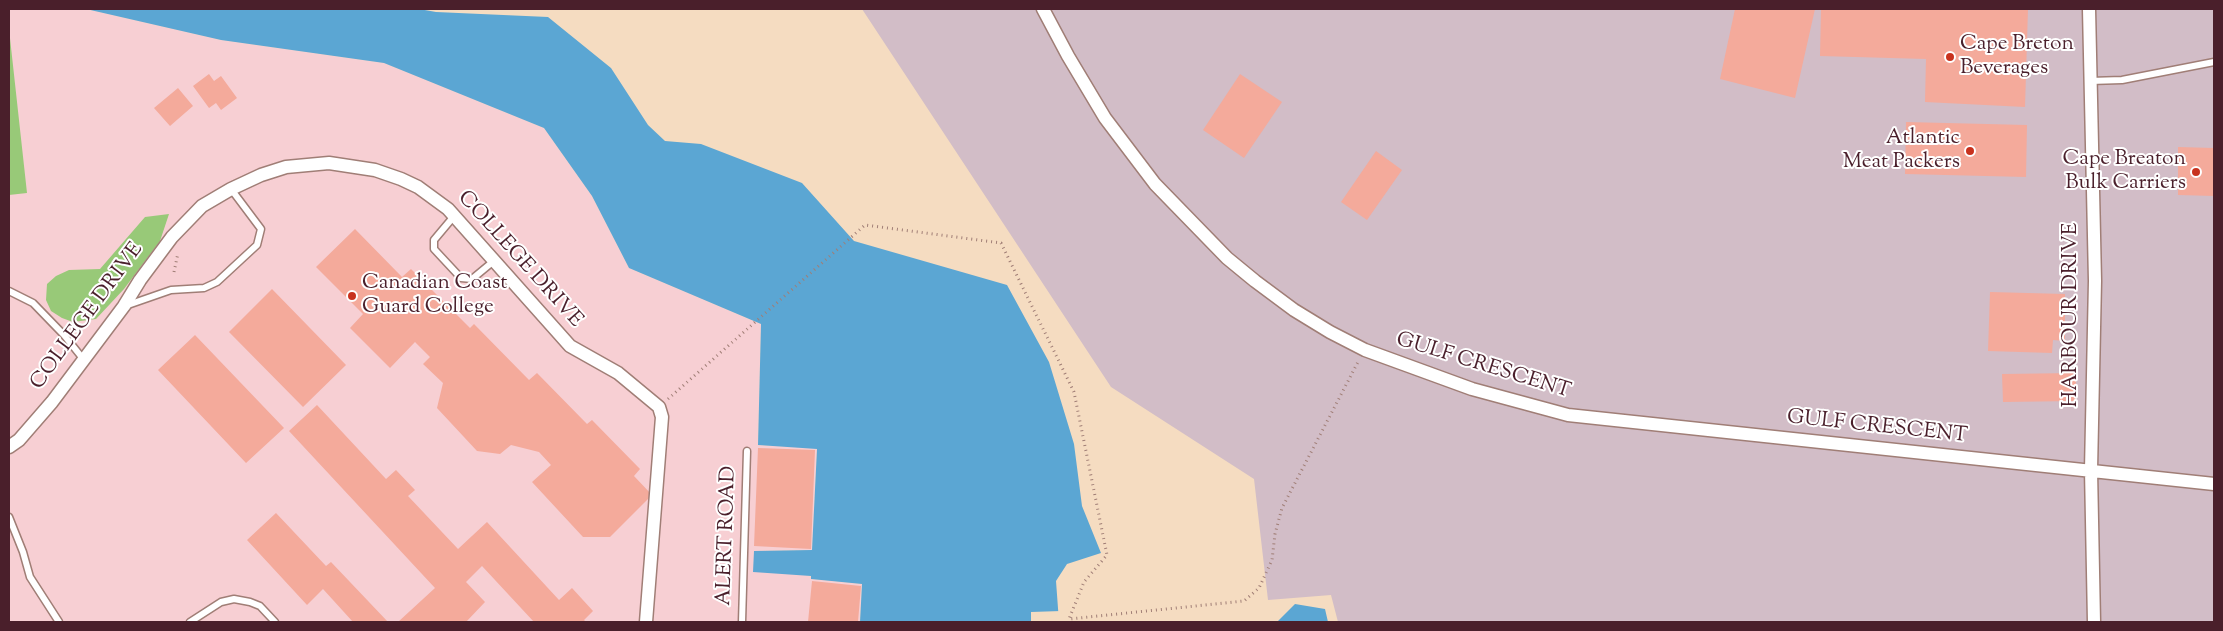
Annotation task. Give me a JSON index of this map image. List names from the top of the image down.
{
  "streets": {
    "street": ["COLLEGE DRIVE", "HARBOUR DRIVE", "GULF CRESCENT"],
    "lane": ["ALERT ROAD"]
  },
  "crossings": [
    ["HARBOUR DRIVE", "GULF CRESCENT"]
  ],
  "places": [
    "Cape Breton Beverages",
    "Atlantic Meat Packers",
    "Cape Breaton Bulk Carriers",
    "Canadian Coast Guard College"
  ]
}
